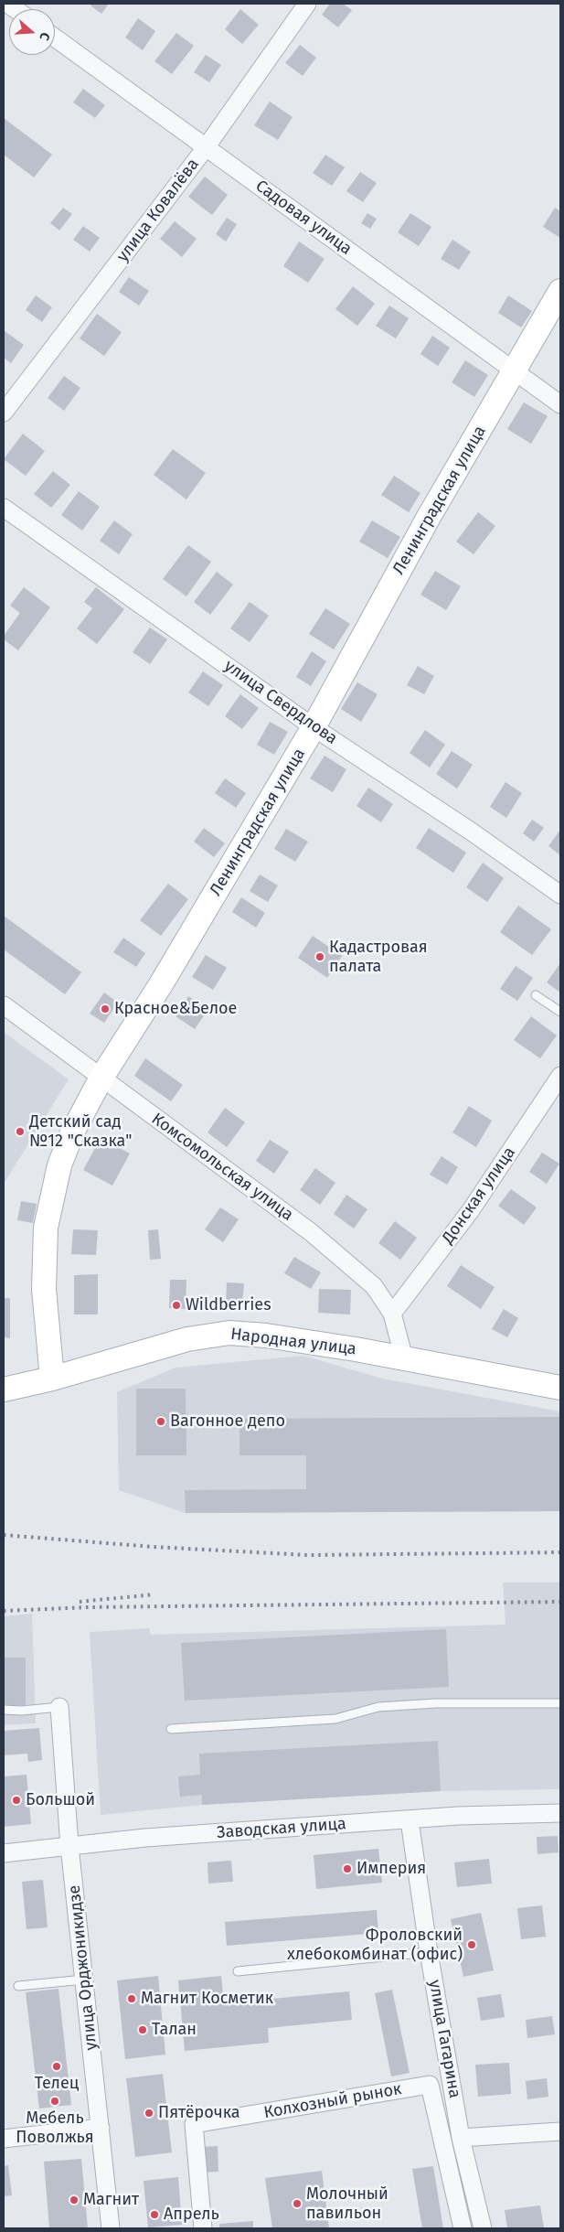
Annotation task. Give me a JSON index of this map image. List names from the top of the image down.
{
  "streets": {
    "street": [
      "улица Ковалёва",
      "Садовая улица",
      "Ленинградская улица",
      "улица Свердлова",
      "Комсомольская улица",
      "Донская улица",
      "Народная улица",
      "Заводская улица",
      "улица Орджоникидзе",
      "улица Гагарина",
      "Колхозный рынок"
    ]
  },
  "crossings": [
    ["улица Ковалёва", "Садовая улица"],
    ["Садовая улица", "Ленинградская улица"],
    ["Ленинградская улица", "улица Свердлова"],
    ["Ленинградская улица", "Комсомольская улица"],
    ["Ленинградская улица", "Народная улица"],
    ["Комсомольская улица", "Донская улица"],
    ["Комсомольская улица", "Народная улица"],
    ["Заводская улица", "улица Орджоникидзе"],
    ["Заводская улица", "улица Гагарина"]
  ],
  "places": [
    "Кадастровая палата",
    "Красное&Белое",
    "Детский сад №12 \"Сказка\"",
    "Wildberries",
    "Вагонное депо",
    "Большой",
    "Империя",
    "Фроловский хлебокомбинат (офис)",
    "Магнит Косметик",
    "Талан",
    "Телец",
    "Мебель Поволжья",
    "Пятёрочка",
    "Магнит",
    "Молочный павильон",
    "Апрель"
  ],
  "north": "right"
}
